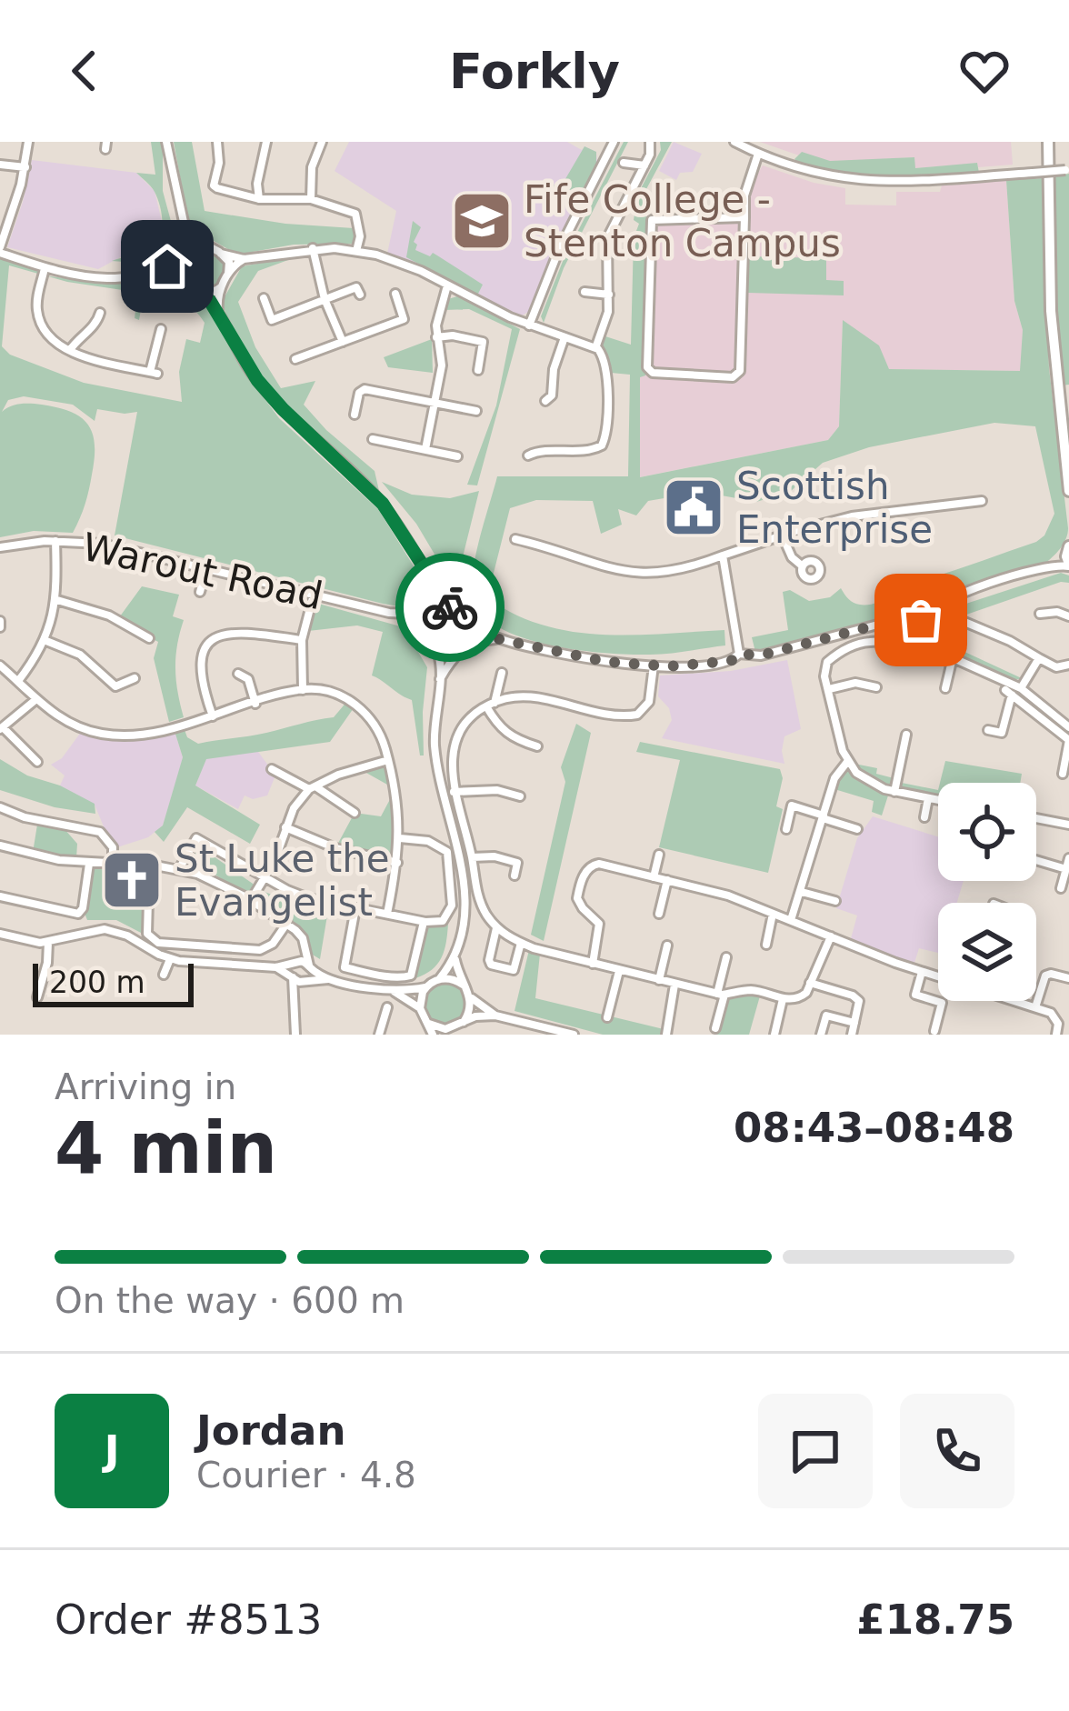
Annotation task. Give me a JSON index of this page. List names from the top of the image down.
{
  "streets": {
    "street": ["Warout Road"]
  },
  "places": {
    "school or university": ["Fife College - Stenton Campus"],
    "public building": ["Scottish Enterprise"],
    "church": ["St Luke the Evangelist"]
  },
  "scale_bar": "200 m",
  "page": {
    "header": "Forkly",
    "scale": "200 m",
    "heading": ["4 min", "Arriving in", "08:43–08:48"],
    "panel": [
      "Jordan",
      "Courier · 4.8",
      "Order #8513",
      "£18.75"
    ],
    "bar": "On the way · 600 m",
    "round": "J"
  }
}
